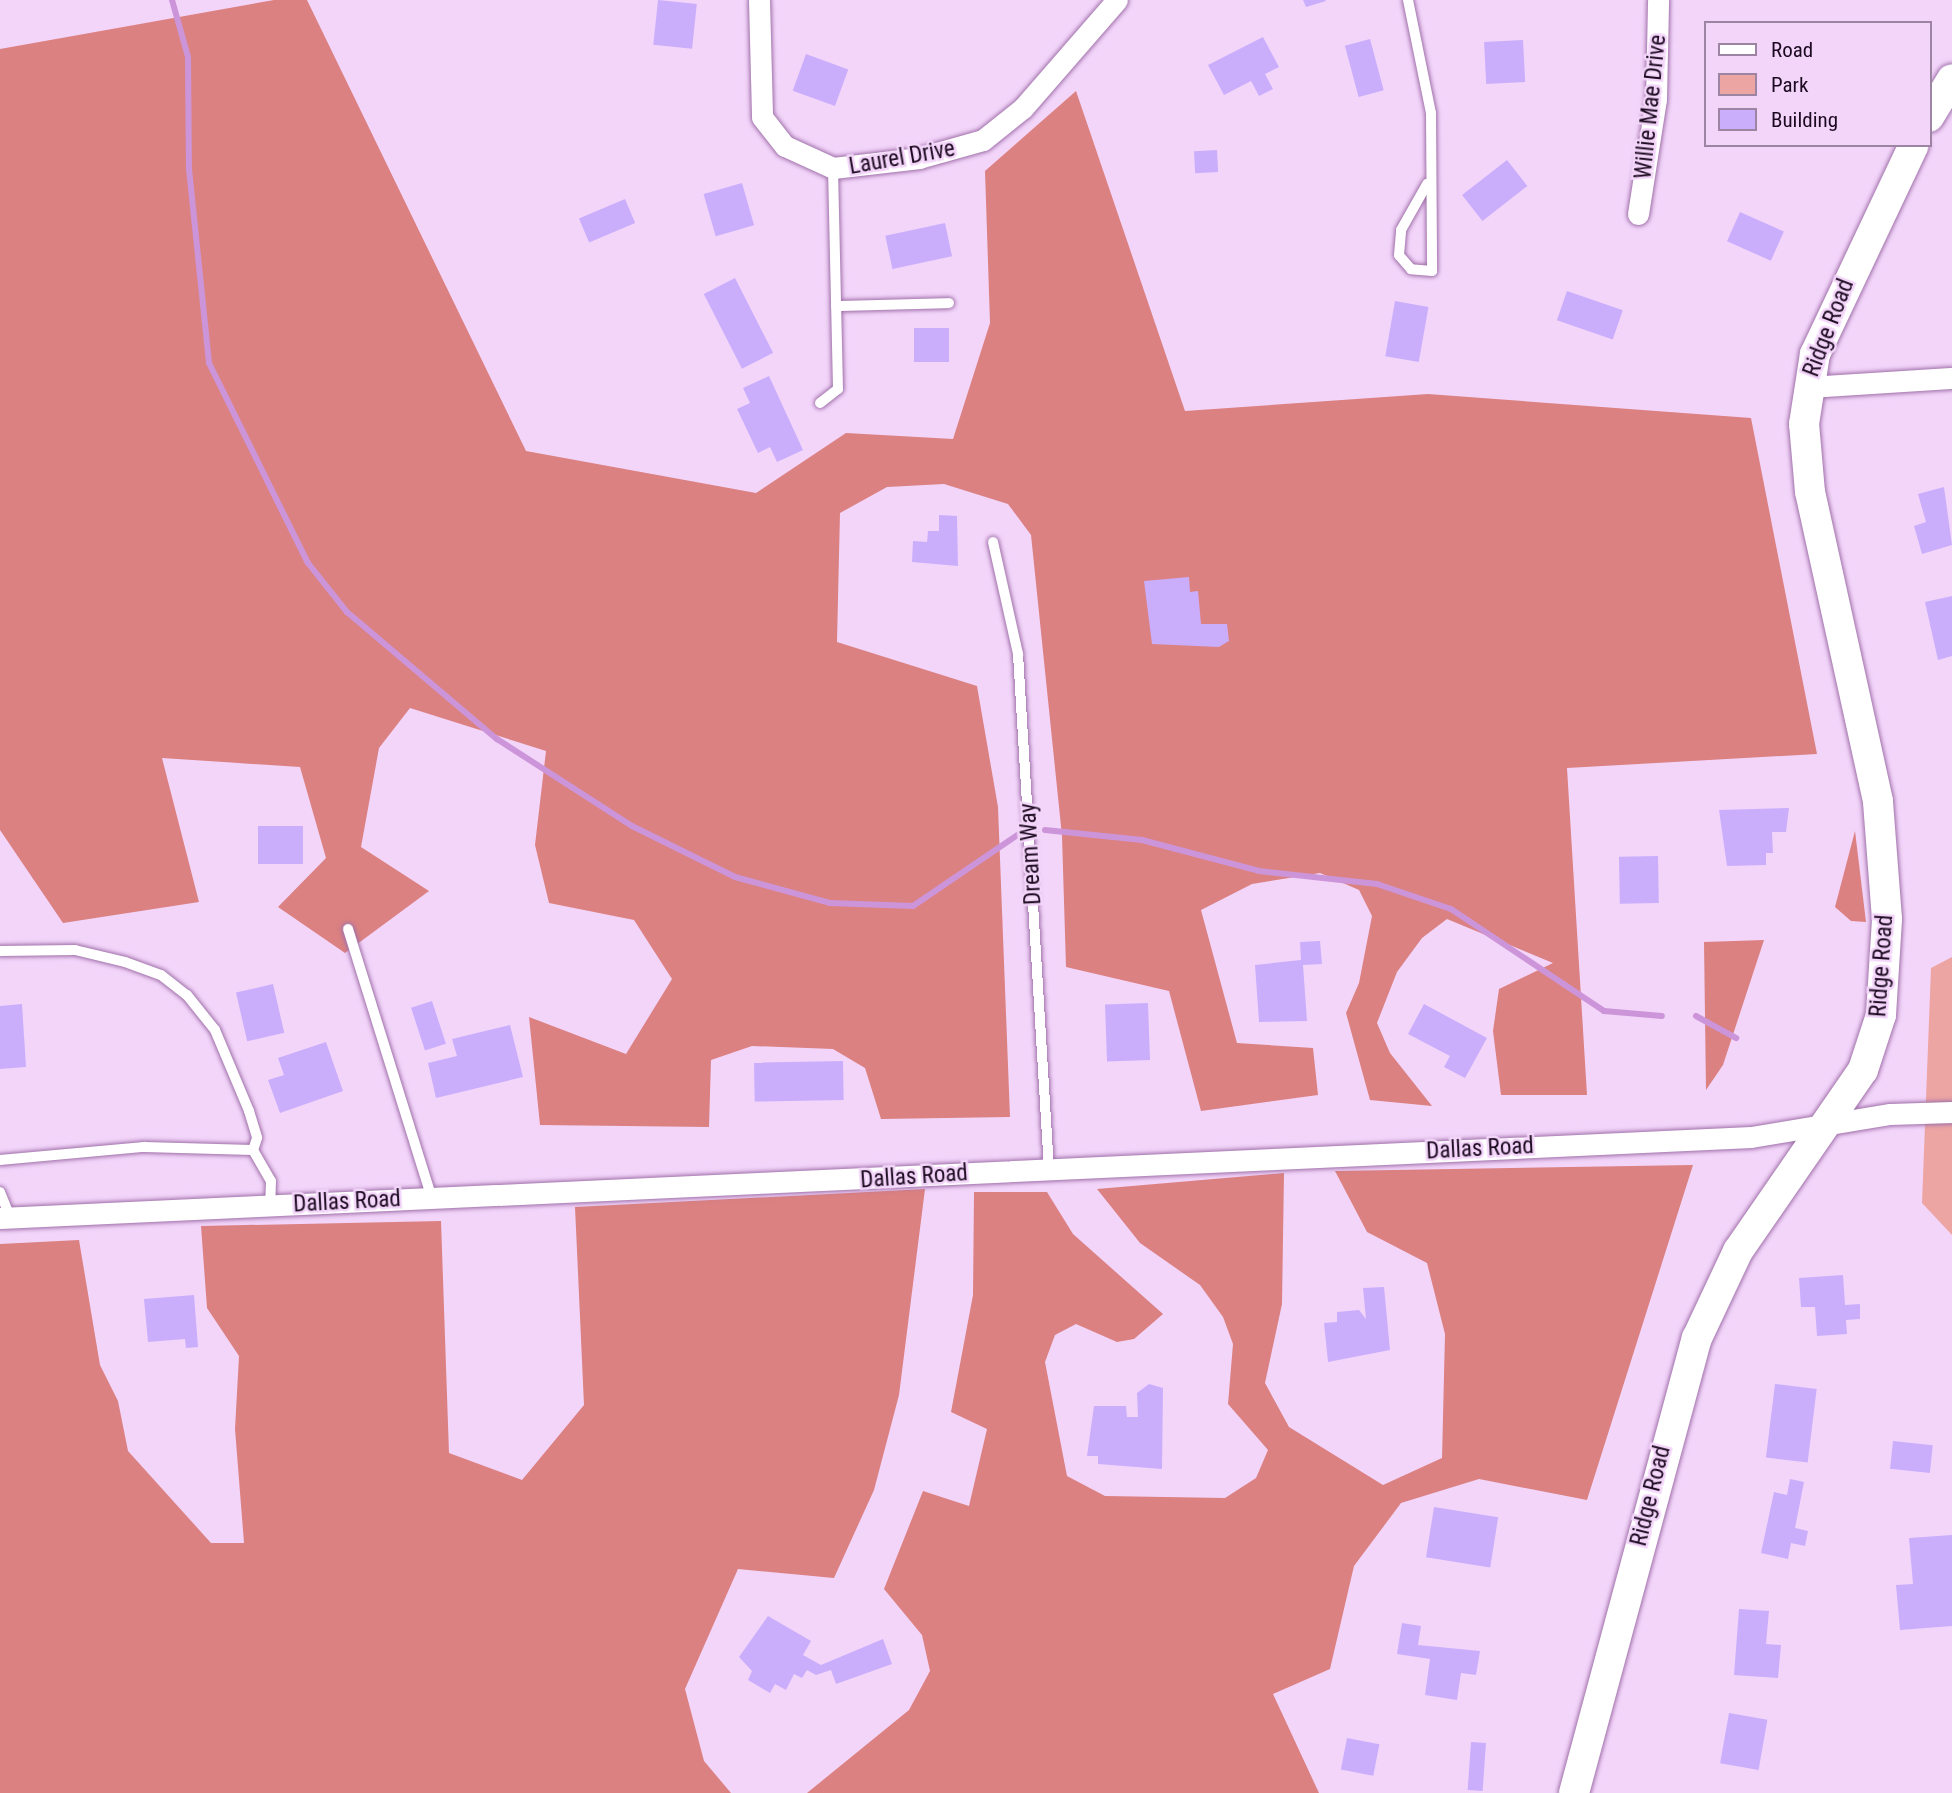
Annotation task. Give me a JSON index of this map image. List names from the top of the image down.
{
  "streets": {
    "street": [
      "Willie Mae Drive",
      "Laurel Drive",
      "Ridge Road",
      "Dallas Road"
    ],
    "lane": ["Dream Way"]
  },
  "crossings": [
    ["Ridge Road", "Dallas Road"],
    ["Dream Way", "Dallas Road"]
  ],
  "legend": ["Road", "Park", "Building"]
}
